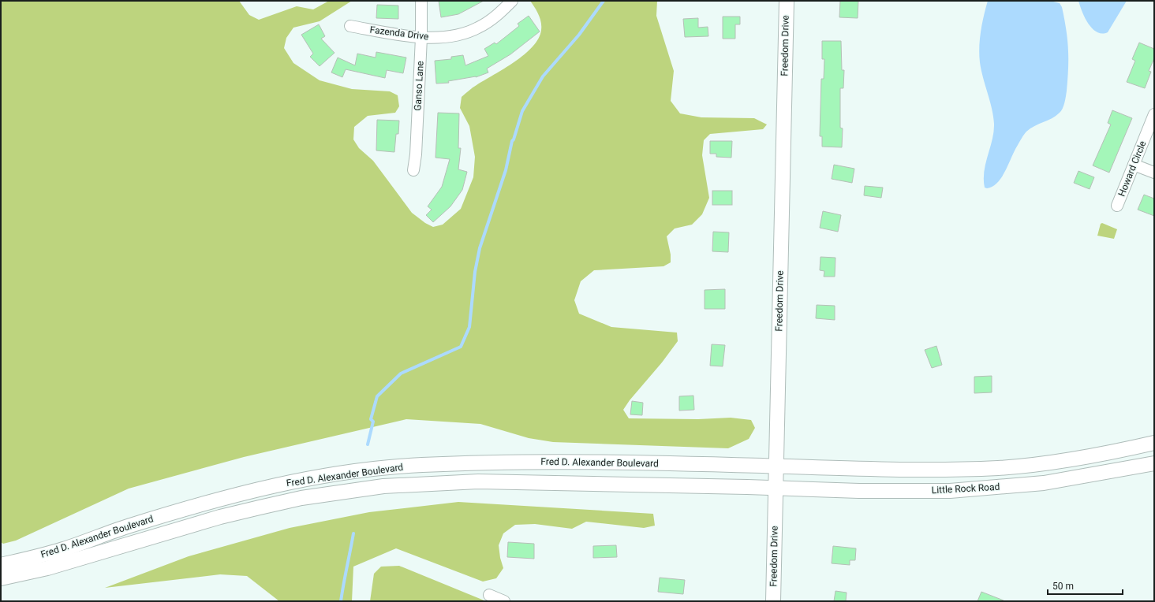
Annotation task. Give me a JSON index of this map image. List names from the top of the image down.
{
  "streets": {
    "main road": ["Freedom Drive", "Fred D. Alexander Boulevard", "Little Rock Road"],
    "street": ["Fazenda Drive", "Ganso Lane", "Howard Circle"]
  },
  "crossings": [
    ["Fazenda Drive", "Ganso Lane"],
    ["Freedom Drive", "Fred D. Alexander Boulevard"],
    ["Freedom Drive", "Little Rock Road"],
    ["Fred D. Alexander Boulevard", "Little Rock Road"]
  ],
  "scale_bar": "50 m"
}
